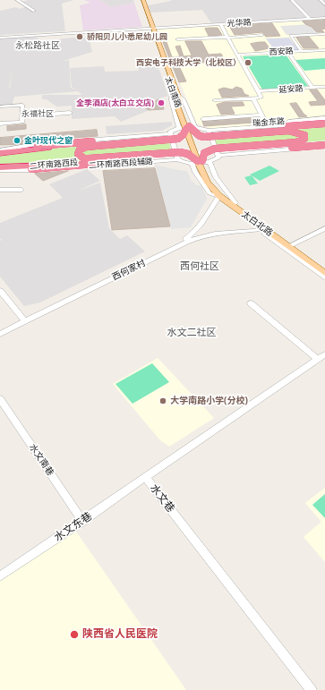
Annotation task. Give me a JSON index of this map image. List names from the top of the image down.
{
  "streets": {
    "highway": ["二环南路西段"],
    "main road": ["太白南路", "太白北路"],
    "street": [
      "光华路",
      "西安路",
      "延安路",
      "瑞金东路",
      "二环南路西段辅路",
      "西何家村",
      "水文南巷",
      "水文巷",
      "水文东巷"
    ]
  },
  "crossings": [
    ["光华路", "太白南路"],
    ["太白南路", "太白北路"],
    ["太白北路", "西何家村"],
    ["水文南巷", "水文东巷"],
    ["水文巷", "水文东巷"]
  ],
  "districts": [
    "永松路社区",
    "永福社区",
    "西何社区",
    "水文二社区"
  ],
  "places": [
    "骄阳贝儿小悉尼幼儿园",
    "西安电子科技大学（北校区）",
    "全季酒店(太白立交店)",
    "金叶现代之窗",
    "大学南路小学(分校)",
    "陕西省人民医院"
  ]
}
